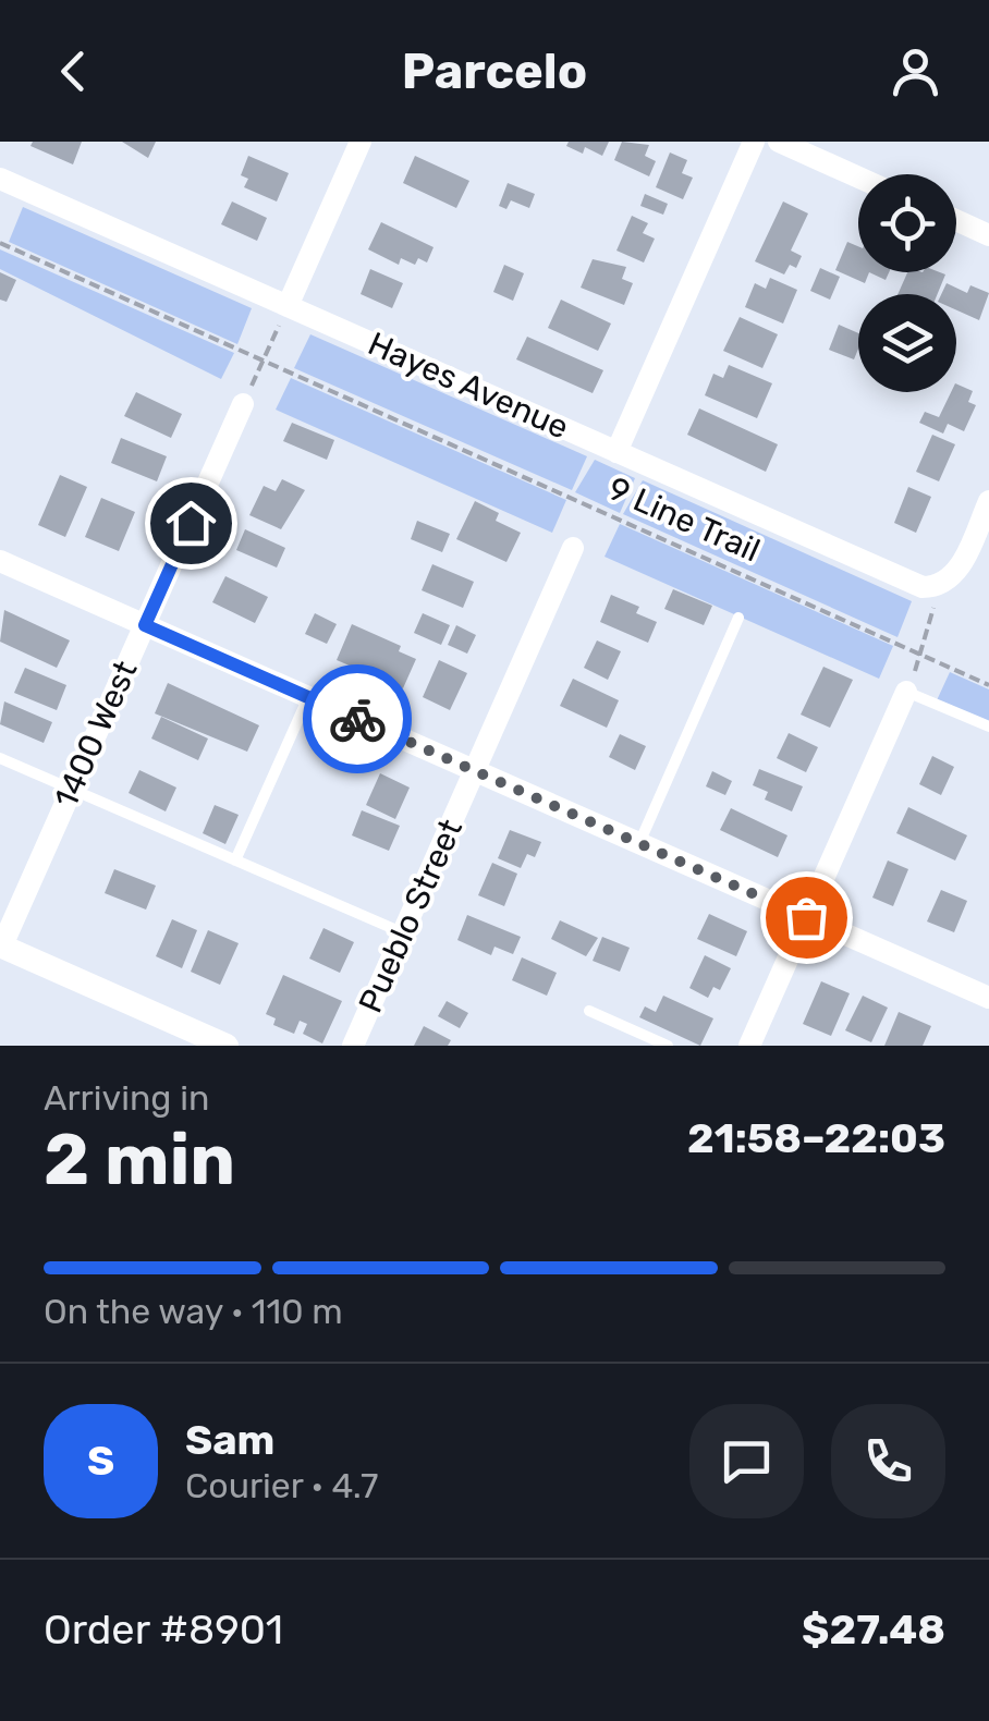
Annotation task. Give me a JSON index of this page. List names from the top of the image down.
{
  "streets": {
    "street": ["Hayes Avenue", "1400 West", "Pueblo Street"],
    "path": ["9 Line Trail"]
  },
  "page": {
    "header": "Parcelo",
    "heading": ["2 min", "Arriving in", "21:58–22:03"],
    "panel": [
      "Sam",
      "Courier · 4.7",
      "Order #8901",
      "$27.48"
    ],
    "bar": "On the way · 110 m",
    "round": "S"
  }
}
